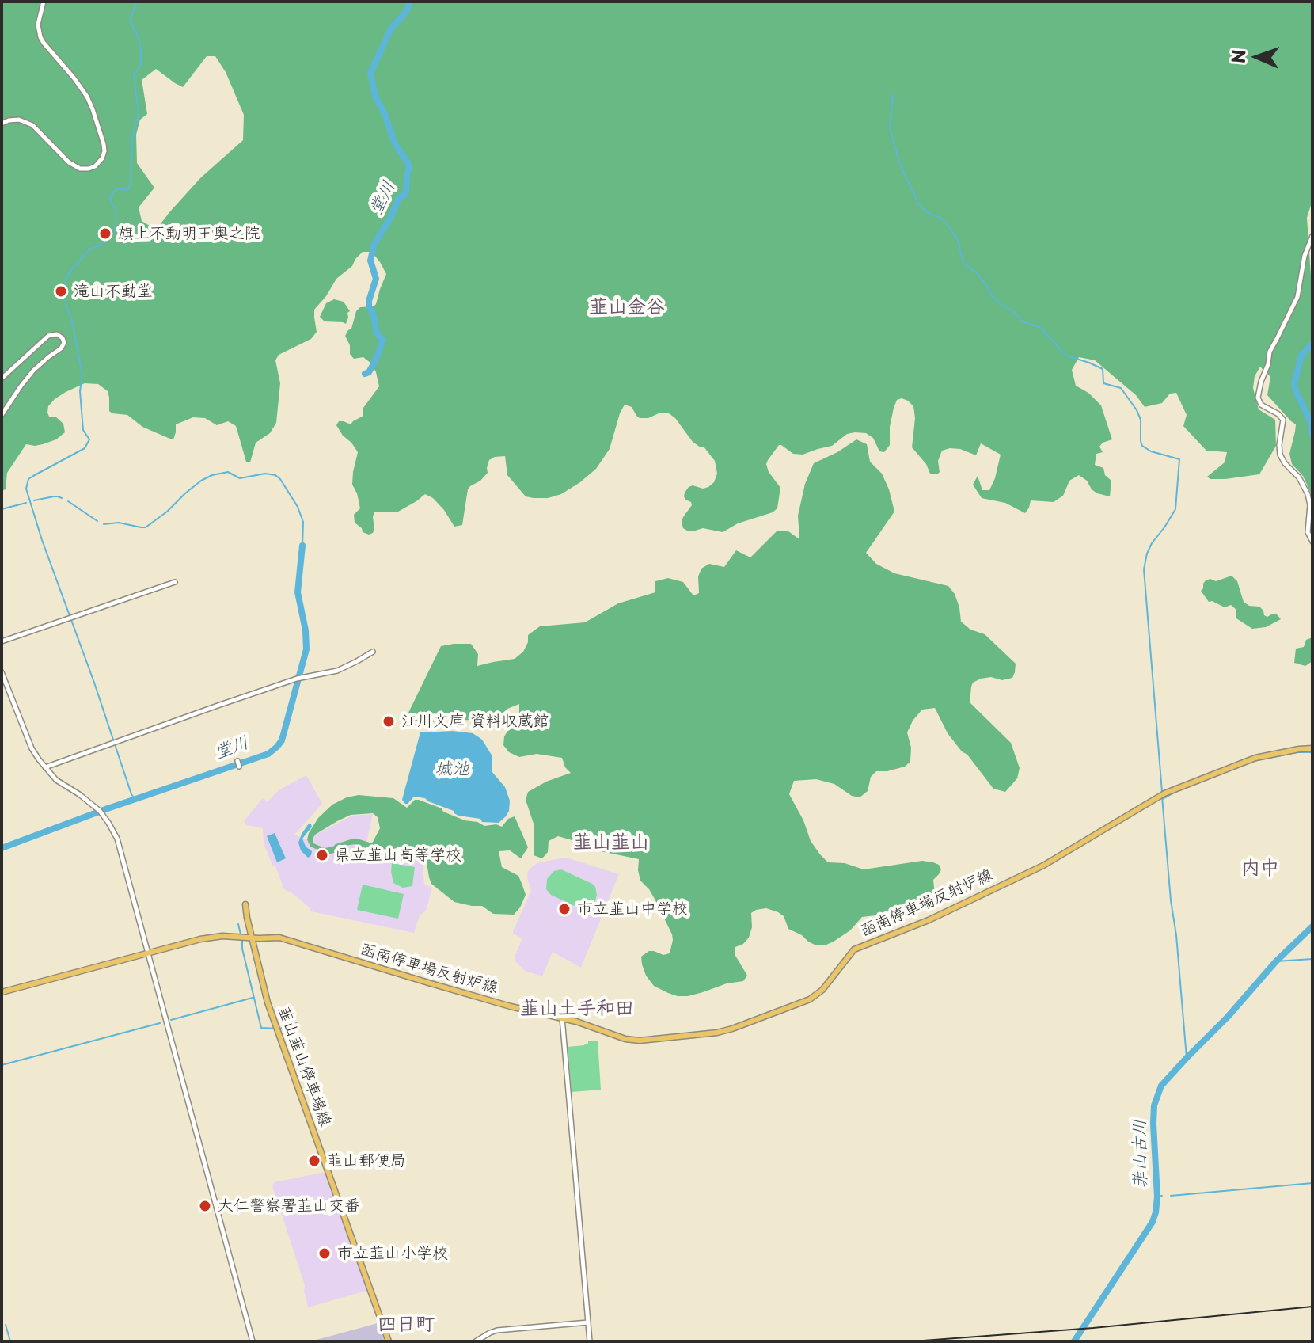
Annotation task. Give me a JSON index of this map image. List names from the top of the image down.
{
  "streets": {
    "main road": ["函南停車場反射炉線", "韮山韮山停車場線"]
  },
  "crossings": [
    ["函南停車場反射炉線", "韮山韮山停車場線"]
  ],
  "districts": [
    "韮山金谷",
    "韮山韮山",
    "内中",
    "韮山土手和田",
    "四日町"
  ],
  "water": ["堂川", "城池", "菲山古川"],
  "places": [
    "旗上不動明王奥之院",
    "滝山不動堂",
    "江川文庫 資料収蔵館",
    "県立韮山高等学校",
    "市立韮山中学校",
    "韮山郵便局",
    "大仁警察署韮山交番",
    "市立韮山小学校"
  ],
  "north": "left"
}
